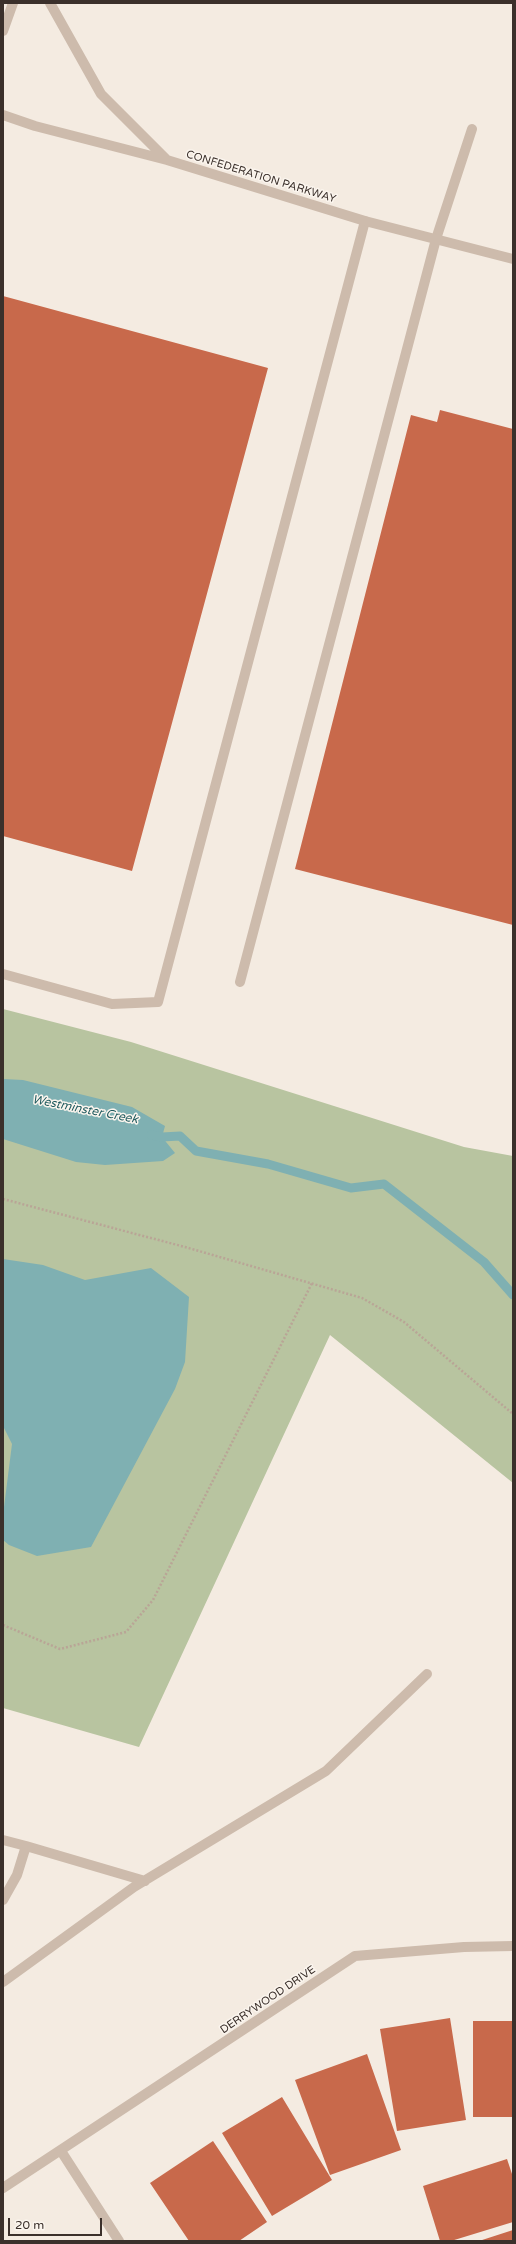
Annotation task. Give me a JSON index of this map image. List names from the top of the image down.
{
  "streets": {
    "street": ["CONFEDERATION PARKWAY", "DERRYWOOD DRIVE"]
  },
  "water": ["Westminster Creek"],
  "scale_bar": "20 m"
}
